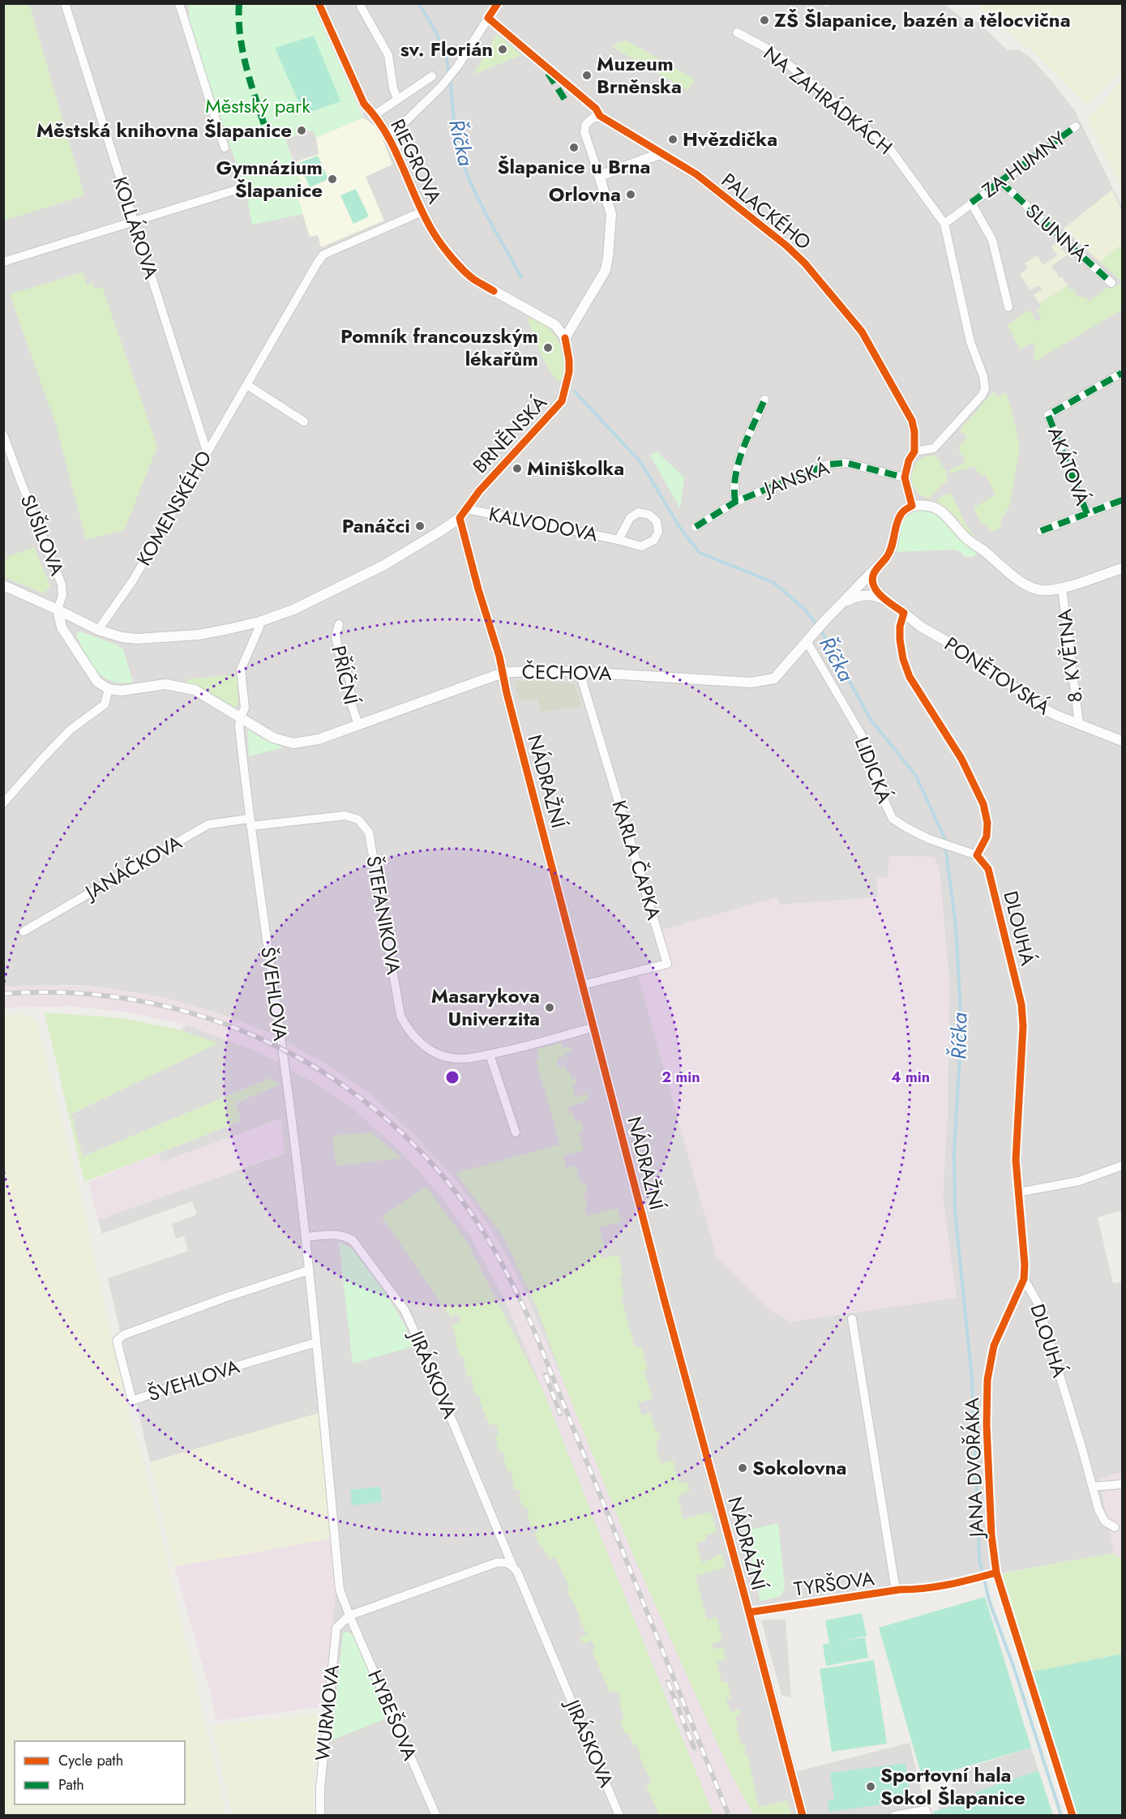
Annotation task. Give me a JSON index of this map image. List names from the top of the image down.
{
  "streets": {
    "street": [
      "NA ZAHRÁDKÁCH",
      "RIEGROVA",
      "ZA HUMNY",
      "PALACKÉHO",
      "KOLLÁROVA",
      "SLUNNÁ",
      "BRNĚNSKÁ",
      "AKÁTOVÁ",
      "JANSKÁ",
      "KOMENSKÉHO",
      "KALVODOVA",
      "SUŠILOVA",
      "8. KVĚTNA",
      "ČECHOVA",
      "PŘÍČNÍ",
      "PONĚTOVSKÁ",
      "LIDICKÁ",
      "NÁDRAŽNÍ",
      "KARLA ČAPKA",
      "JANÁČKOVA",
      "ŠTEFANIKOVA",
      "DLOUHÁ",
      "ŠVEHLOVA",
      "JIRÁSKOVA",
      "JANA DVOŘÁKA",
      "TYRŠOVA",
      "WURMOVA",
      "HYBEŠOVA"
    ]
  },
  "crossings": [
    ["NA ZAHRÁDKÁCH", "PALACKÉHO"],
    ["RIEGROVA", "BRNĚNSKÁ"],
    ["RIEGROVA", "KOMENSKÉHO"],
    ["ZA HUMNY", "SLUNNÁ"],
    ["KOLLÁROVA", "KOMENSKÉHO"],
    ["BRNĚNSKÁ", "KOMENSKÉHO"],
    ["BRNĚNSKÁ", "KALVODOVA"],
    ["BRNĚNSKÁ", "SUŠILOVA"],
    ["BRNĚNSKÁ", "NÁDRAŽNÍ"],
    ["8. KVĚTNA", "PONĚTOVSKÁ"],
    ["ČECHOVA", "PŘÍČNÍ"],
    ["ČECHOVA", "LIDICKÁ"],
    ["ČECHOVA", "NÁDRAŽNÍ"],
    ["ČECHOVA", "KARLA ČAPKA"],
    ["ČECHOVA", "ŠVEHLOVA"],
    ["LIDICKÁ", "DLOUHÁ"],
    ["NÁDRAŽNÍ", "KARLA ČAPKA"],
    ["NÁDRAŽNÍ", "ŠTEFANIKOVA"],
    ["NÁDRAŽNÍ", "TYRŠOVA"],
    ["JANÁČKOVA", "ŠTEFANIKOVA"],
    ["JANÁČKOVA", "ŠVEHLOVA"],
    ["ŠTEFANIKOVA", "ŠVEHLOVA"],
    ["DLOUHÁ", "JANA DVOŘÁKA"],
    ["ŠVEHLOVA", "JIRÁSKOVA"],
    ["ŠVEHLOVA", "WURMOVA"],
    ["ŠVEHLOVA", "HYBEŠOVA"],
    ["WURMOVA", "HYBEŠOVA"]
  ],
  "water": ["Říčka"],
  "parks": ["Městský park"],
  "places": [
    "ZŠ Šlapanice, bazén a tělocvična",
    "sv. Florián",
    "Muzeum Brněnska",
    "Městská knihovna Šlapanice",
    "Hvězdička",
    "Šlapanice u Brna",
    "Gymnázium Šlapanice",
    "Orlovna",
    "Pomník francouzským lékařům",
    "Miniškolka",
    "Panáčci",
    "Masarykova Univerzita",
    "Sokolovna",
    "Sportovní hala Sokol Šlapanice"
  ],
  "legend": ["Cycle path", "Path"],
  "rings": ["2 min", "4 min"]
}
